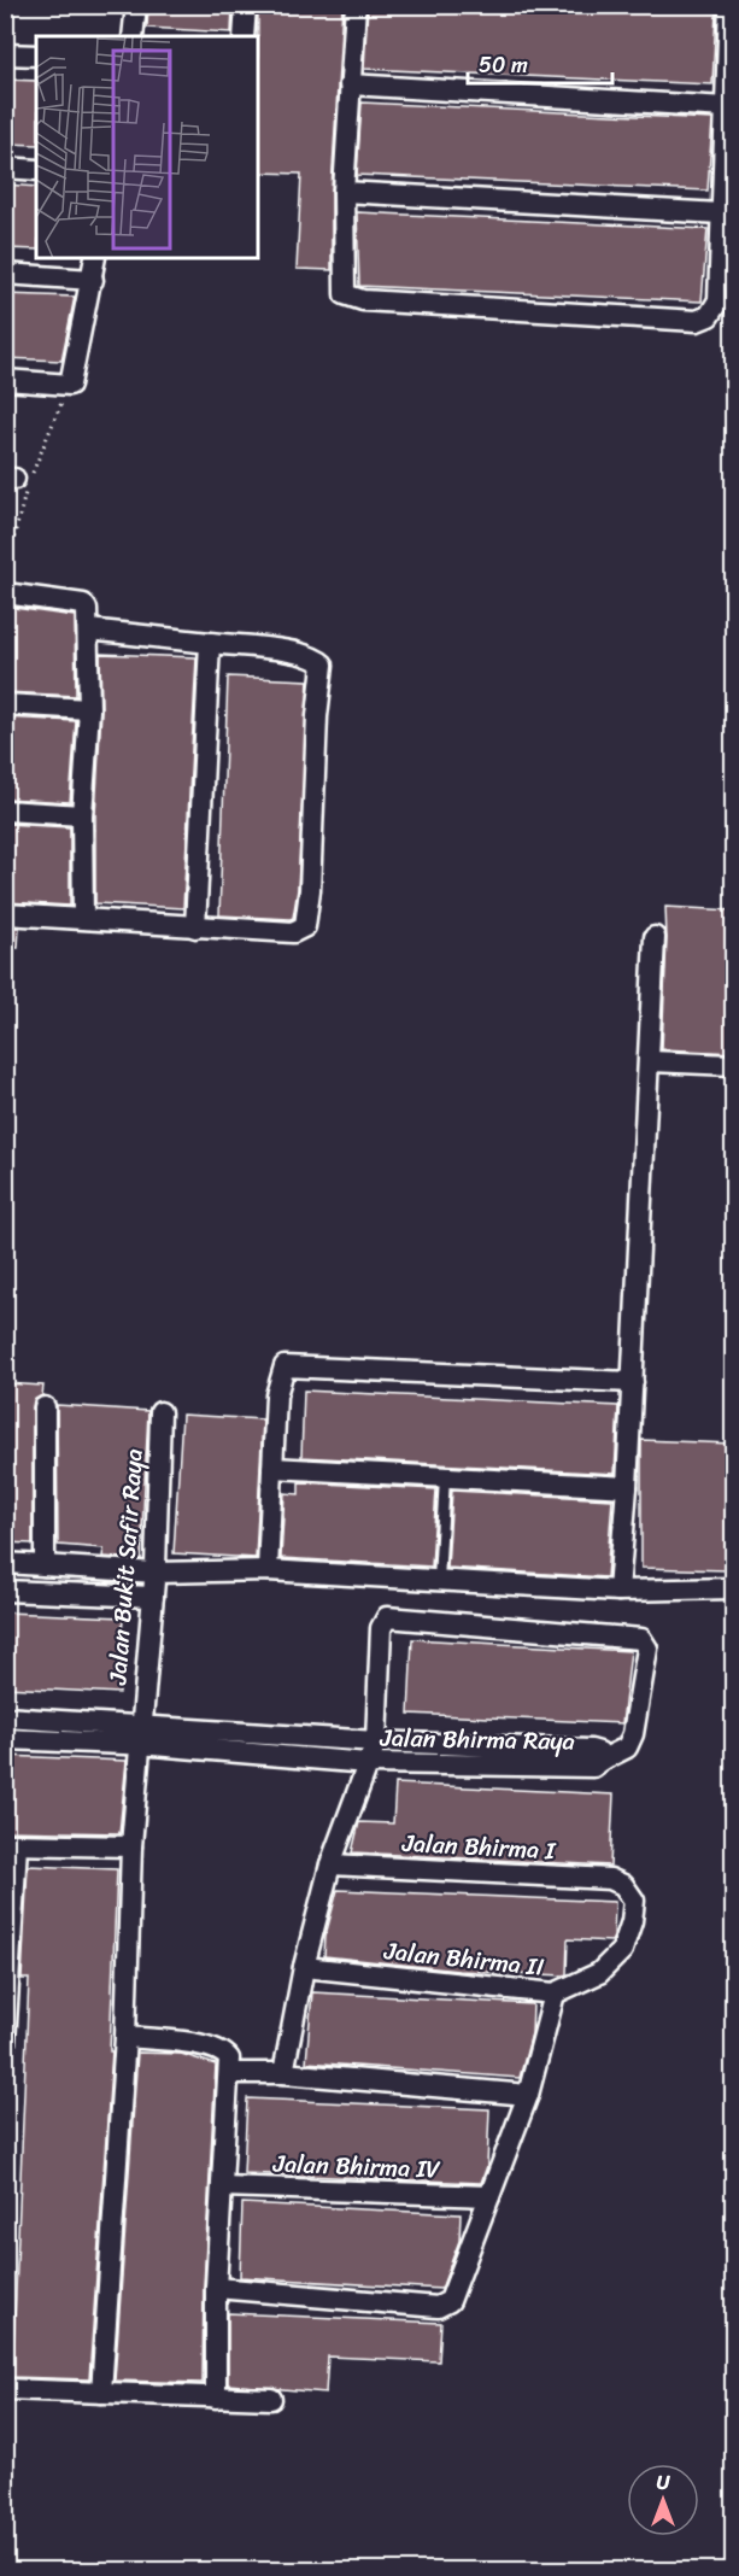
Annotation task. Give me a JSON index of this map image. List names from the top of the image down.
{
  "streets": {
    "street": [
      "Jalan Bukit Safir Raya",
      "Jalan Bhirma Raya",
      "Jalan Bhirma I",
      "Jalan Bhirma II",
      "Jalan Bhirma IV"
    ]
  },
  "crossings": [
    ["Jalan Bukit Safir Raya", "Jalan Bhirma Raya"],
    ["Jalan Bhirma I", "Jalan Bhirma II"]
  ],
  "scale_bar": "50 m",
  "north": "top"
}
